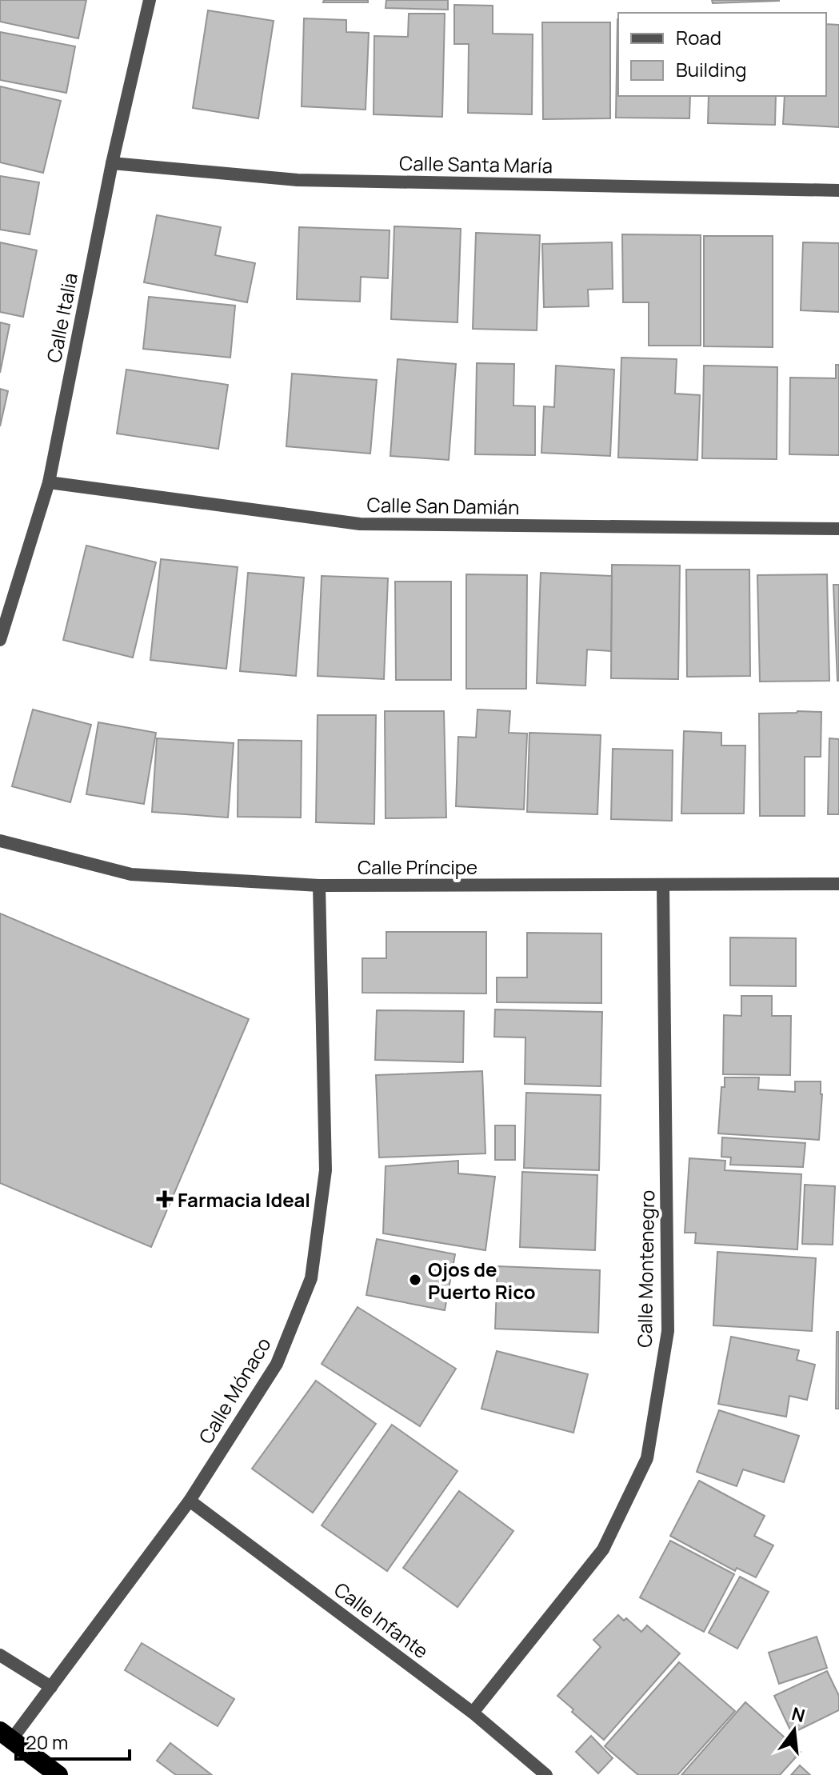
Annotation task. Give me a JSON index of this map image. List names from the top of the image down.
{
  "streets": {
    "street": [
      "Calle Santa María",
      "Calle Italia",
      "Calle San Damián",
      "Calle Príncipe",
      "Calle Montenegro",
      "Calle Mónaco",
      "Calle Infante"
    ]
  },
  "crossings": [
    ["Calle Santa María", "Calle Italia"],
    ["Calle Italia", "Calle San Damián"],
    ["Calle Príncipe", "Calle Montenegro"],
    ["Calle Príncipe", "Calle Mónaco"],
    ["Calle Montenegro", "Calle Infante"],
    ["Calle Mónaco", "Calle Infante"]
  ],
  "places": {
    "health": ["Farmacia Ideal"],
    "other": ["Ojos de Puerto Rico"]
  },
  "legend": ["Road", "Building"],
  "scale_bar": "20 m",
  "north": "top"
}
